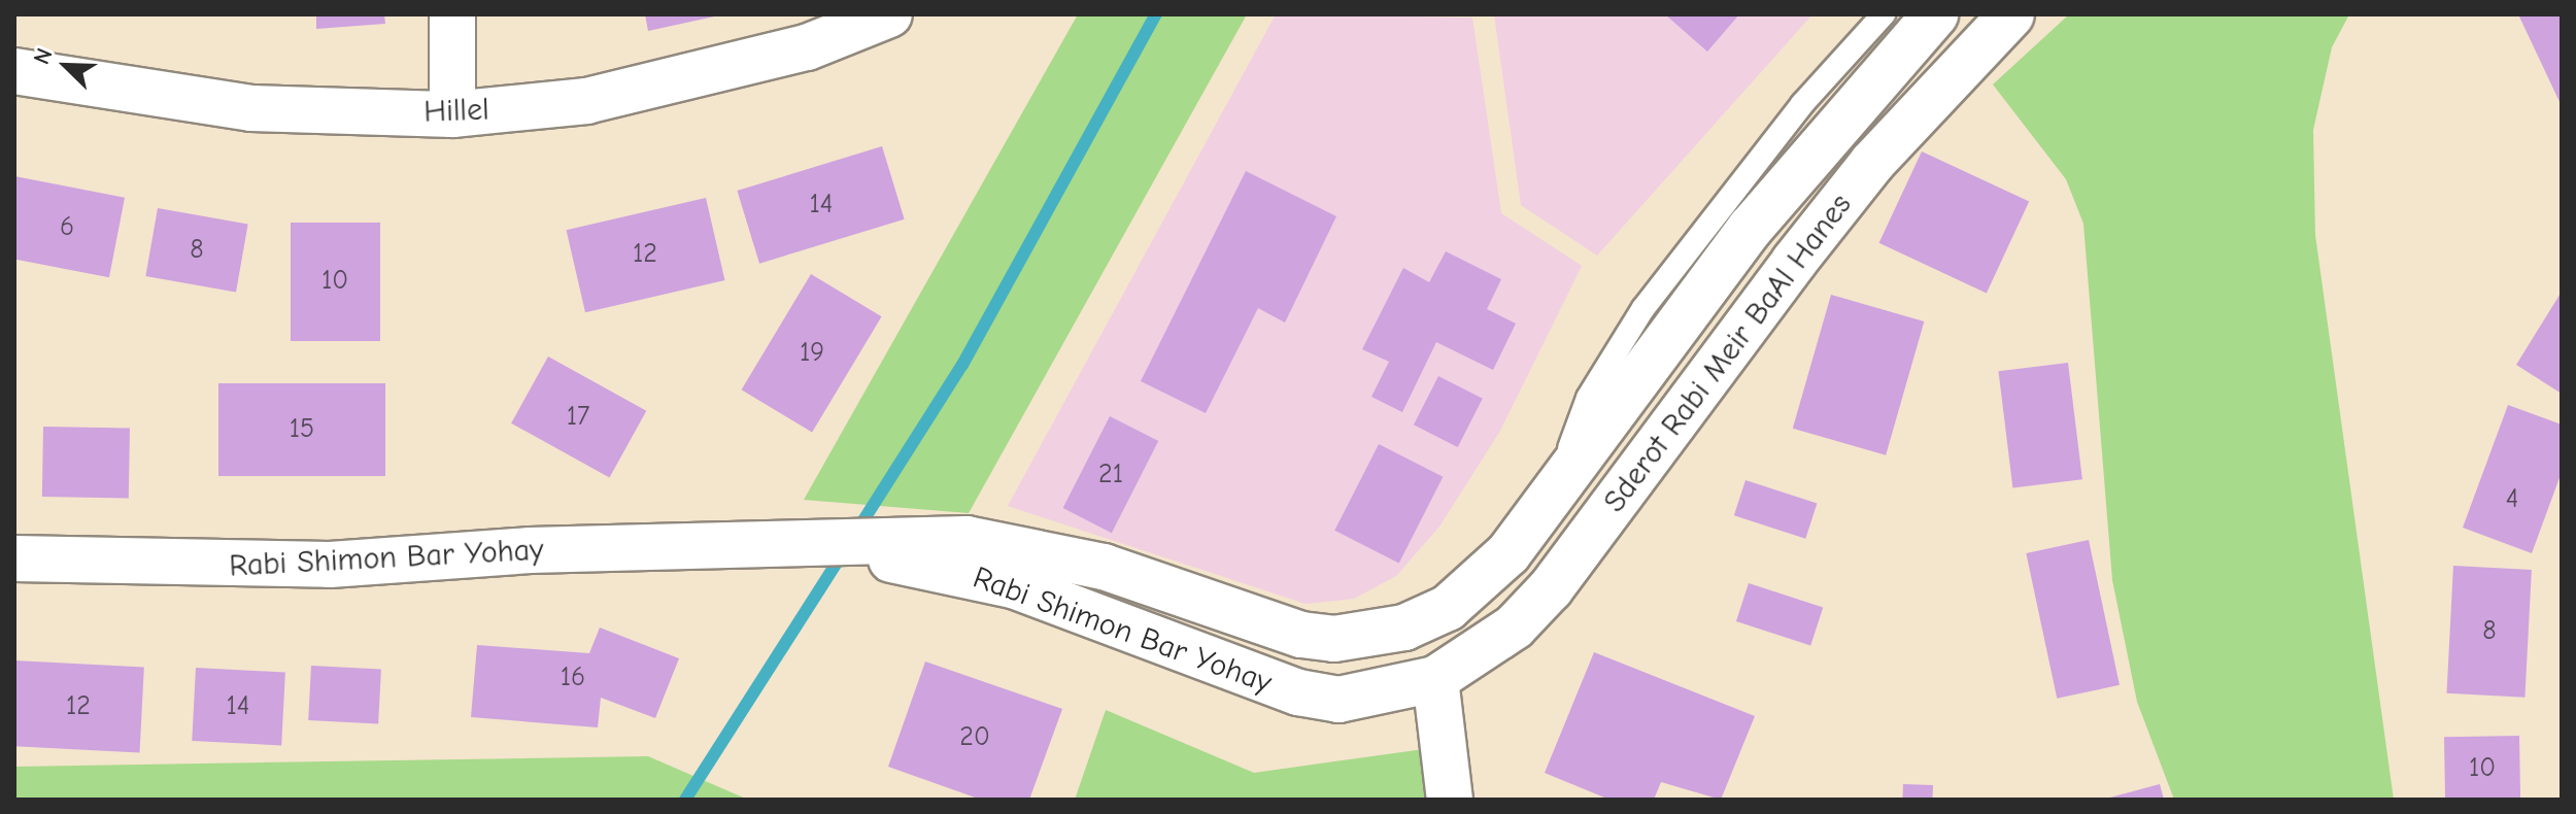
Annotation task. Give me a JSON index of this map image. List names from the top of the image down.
{
  "streets": {
    "street": ["Hillel", "Sderot Rabi Meir BaAl Hanes", "Rabi Shimon Bar Yohay"]
  },
  "crossings": [
    ["Sderot Rabi Meir BaAl Hanes", "Rabi Shimon Bar Yohay"]
  ],
  "house_numbers": [
    "14",
    "6",
    "8",
    "12",
    "10",
    "19",
    "17",
    "15",
    "21",
    "4",
    "8",
    "16",
    "12",
    "14",
    "20",
    "10"
  ],
  "north": "top left"
}
